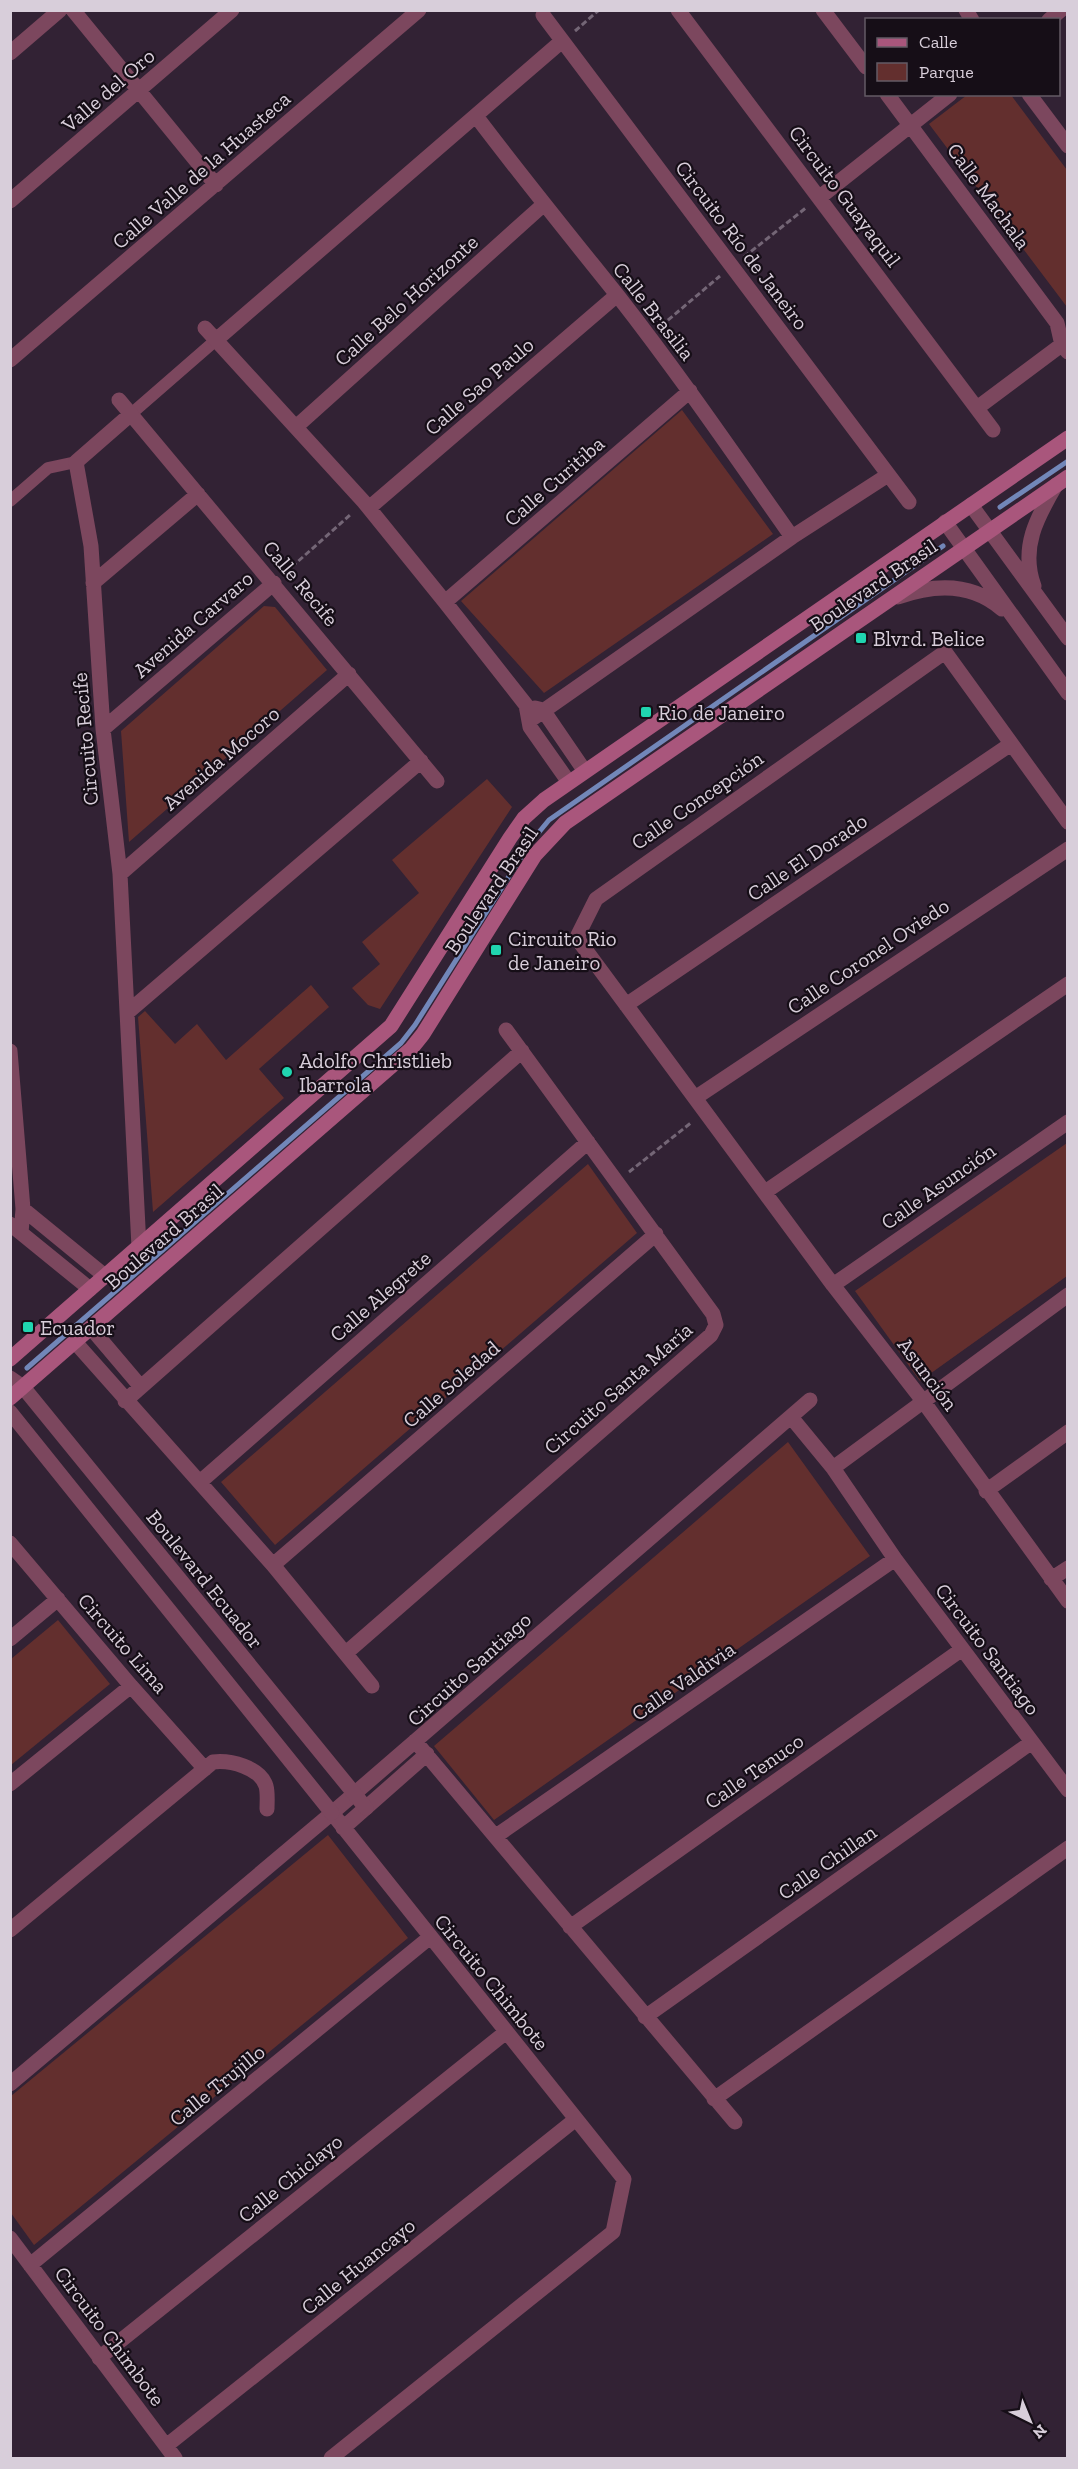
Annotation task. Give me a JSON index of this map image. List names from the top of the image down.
{
  "streets": {
    "main road": ["Boulevard Brasil"],
    "street": [
      "Valle del Oro",
      "Calle Valle de la Huasteca",
      "Circuito Guayaquil",
      "Calle Machala",
      "Circuito Río de Janeiro",
      "Calle Belo Horizonte",
      "Calle Brasilia",
      "Calle Sao Paulo",
      "Calle Curitiba",
      "Calle Recife",
      "Avenida Carvaro",
      "Circuito Recife",
      "Avenida Mocoro",
      "Calle Concepción",
      "Calle El Dorado",
      "Calle Coronel Oviedo",
      "Calle Asunción",
      "Calle Alegrete",
      "Asunción",
      "Calle Soledad",
      "Circuito Santa María",
      "Boulevard Ecuador",
      "Circuito Lima",
      "Circuito Santiago",
      "Calle Valdivia",
      "Calle Tenuco",
      "Calle Chillan",
      "Circuito Chimbote",
      "Calle Trujillo",
      "Calle Chiclayo",
      "Calle Huancayo"
    ]
  },
  "crossings": [
    ["Calle Belo Horizonte", "Calle Brasilia"],
    ["Calle Brasilia", "Calle Sao Paulo"],
    ["Calle Brasilia", "Calle Curitiba"],
    ["Calle Sao Paulo", "Avenida Carvaro"],
    ["Calle Recife", "Avenida Carvaro"],
    ["Calle Recife", "Avenida Mocoro"],
    ["Boulevard Brasil", "Circuito Recife"],
    ["Boulevard Brasil", "Boulevard Ecuador"],
    ["Avenida Carvaro", "Circuito Recife"],
    ["Circuito Recife", "Avenida Mocoro"],
    ["Calle Concepción", "Calle El Dorado"],
    ["Calle Concepción", "Calle Coronel Oviedo"],
    ["Calle Concepción", "Calle Asunción"],
    ["Calle Concepción", "Asunción"],
    ["Calle Asunción", "Asunción"],
    ["Calle Alegrete", "Circuito Santa María"],
    ["Calle Soledad", "Circuito Santa María"],
    ["Circuito Santiago", "Calle Valdivia"],
    ["Circuito Santiago", "Calle Tenuco"],
    ["Circuito Santiago", "Calle Chillan"],
    ["Circuito Chimbote", "Calle Trujillo"],
    ["Circuito Chimbote", "Calle Chiclayo"],
    ["Circuito Chimbote", "Calle Huancayo"]
  ],
  "places": {
    "transit": [
      "Blvrd. Belice",
      "Rio de Janeiro",
      "Circuito Rio de Janeiro",
      "Ecuador"
    ],
    "other": ["Adolfo Christlieb Ibarrola"]
  },
  "legend": ["Calle", "Parque"],
  "north": "bottom right"
}
